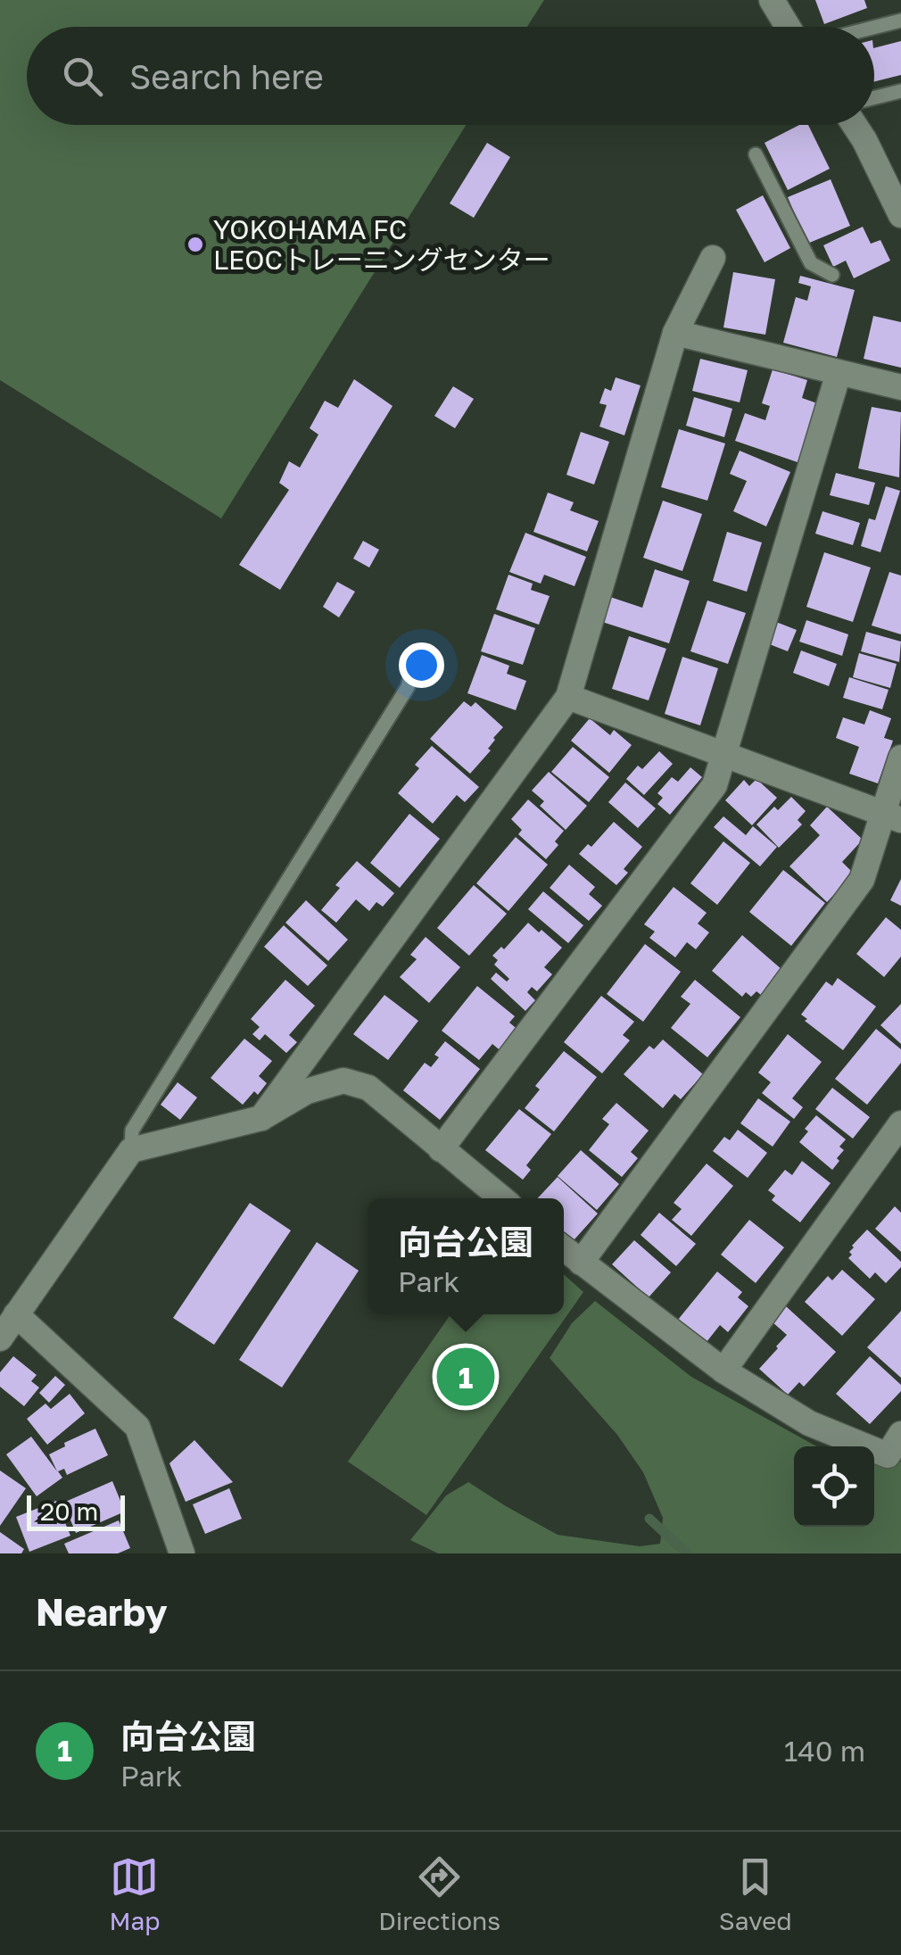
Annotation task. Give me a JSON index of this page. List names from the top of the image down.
{
  "places": ["YOKOHAMA FC LEOCトレーニングセンター"],
  "scale_bar": "20 m",
  "page": {
    "search": "Search here",
    "popup": ["向台公園", "Park"],
    "pins": "1",
    "scale": "20 m",
    "heading": "Nearby",
    "list": [
      {
        "mark": "1",
        "name": "向台公園",
        "note": "Park",
        "value": "140 m"
      }
    ],
    "nav": ["Map", "Directions", "Saved"]
  }
}
